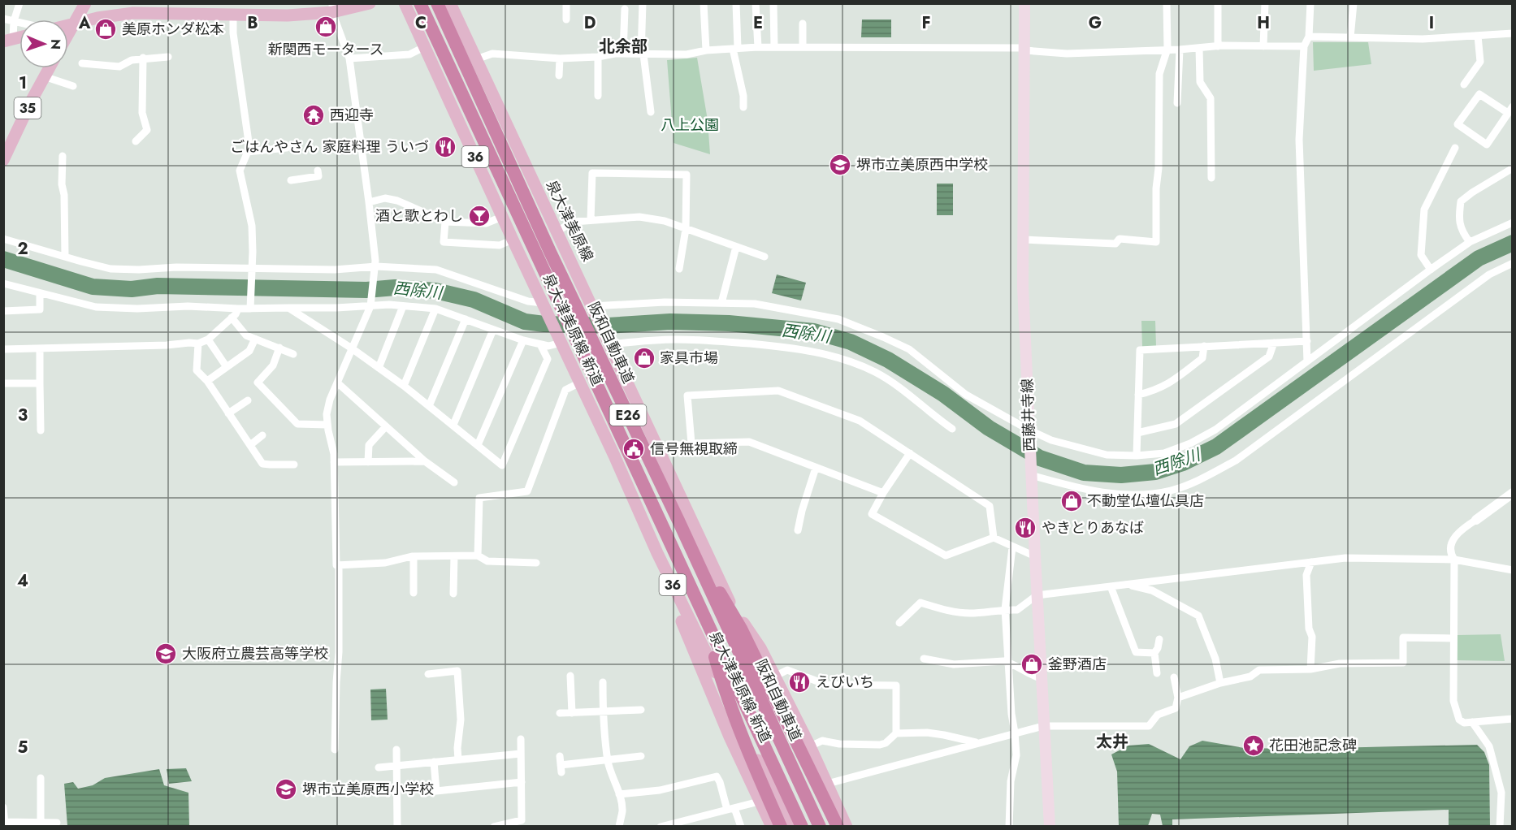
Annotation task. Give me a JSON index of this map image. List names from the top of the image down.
{
  "streets": {
    "highway": ["阪和自動車道", "E26"],
    "main road": [
      "35",
      "36",
      "泉大津美原線",
      "泉大津美原線 新道",
      "西藤井寺線"
    ]
  },
  "crossings": [
    ["36", "泉大津美原線 新道"],
    ["泉大津美原線", "泉大津美原線 新道"]
  ],
  "districts": ["北余部", "太井"],
  "water": ["西除川"],
  "parks": ["八上公園"],
  "places": {
    "shop": [
      "新関西モータース",
      "美原ホンダ松本",
      "家具市場",
      "不動堂仏壇仏具店",
      "釜野酒店"
    ],
    "temple": ["西迎寺"],
    "restaurant": ["ごはんやさん 家庭料理 ういづ", "やきとりあなば", "えびいち"],
    "school or university": ["堺市立美原西中学校", "大阪府立農芸高等学校", "堺市立美原西小学校"],
    "bar": ["酒と歌とわし"],
    "public building": ["信号無視取締"],
    "place": ["花田池記念碑"]
  },
  "north": "right",
  "grid": {
    "columns": [
      "A",
      "B",
      "C",
      "D",
      "E",
      "F",
      "G",
      "H",
      "I"
    ],
    "rows": [
      "1",
      "2",
      "3",
      "4",
      "5"
    ]
  }
}
